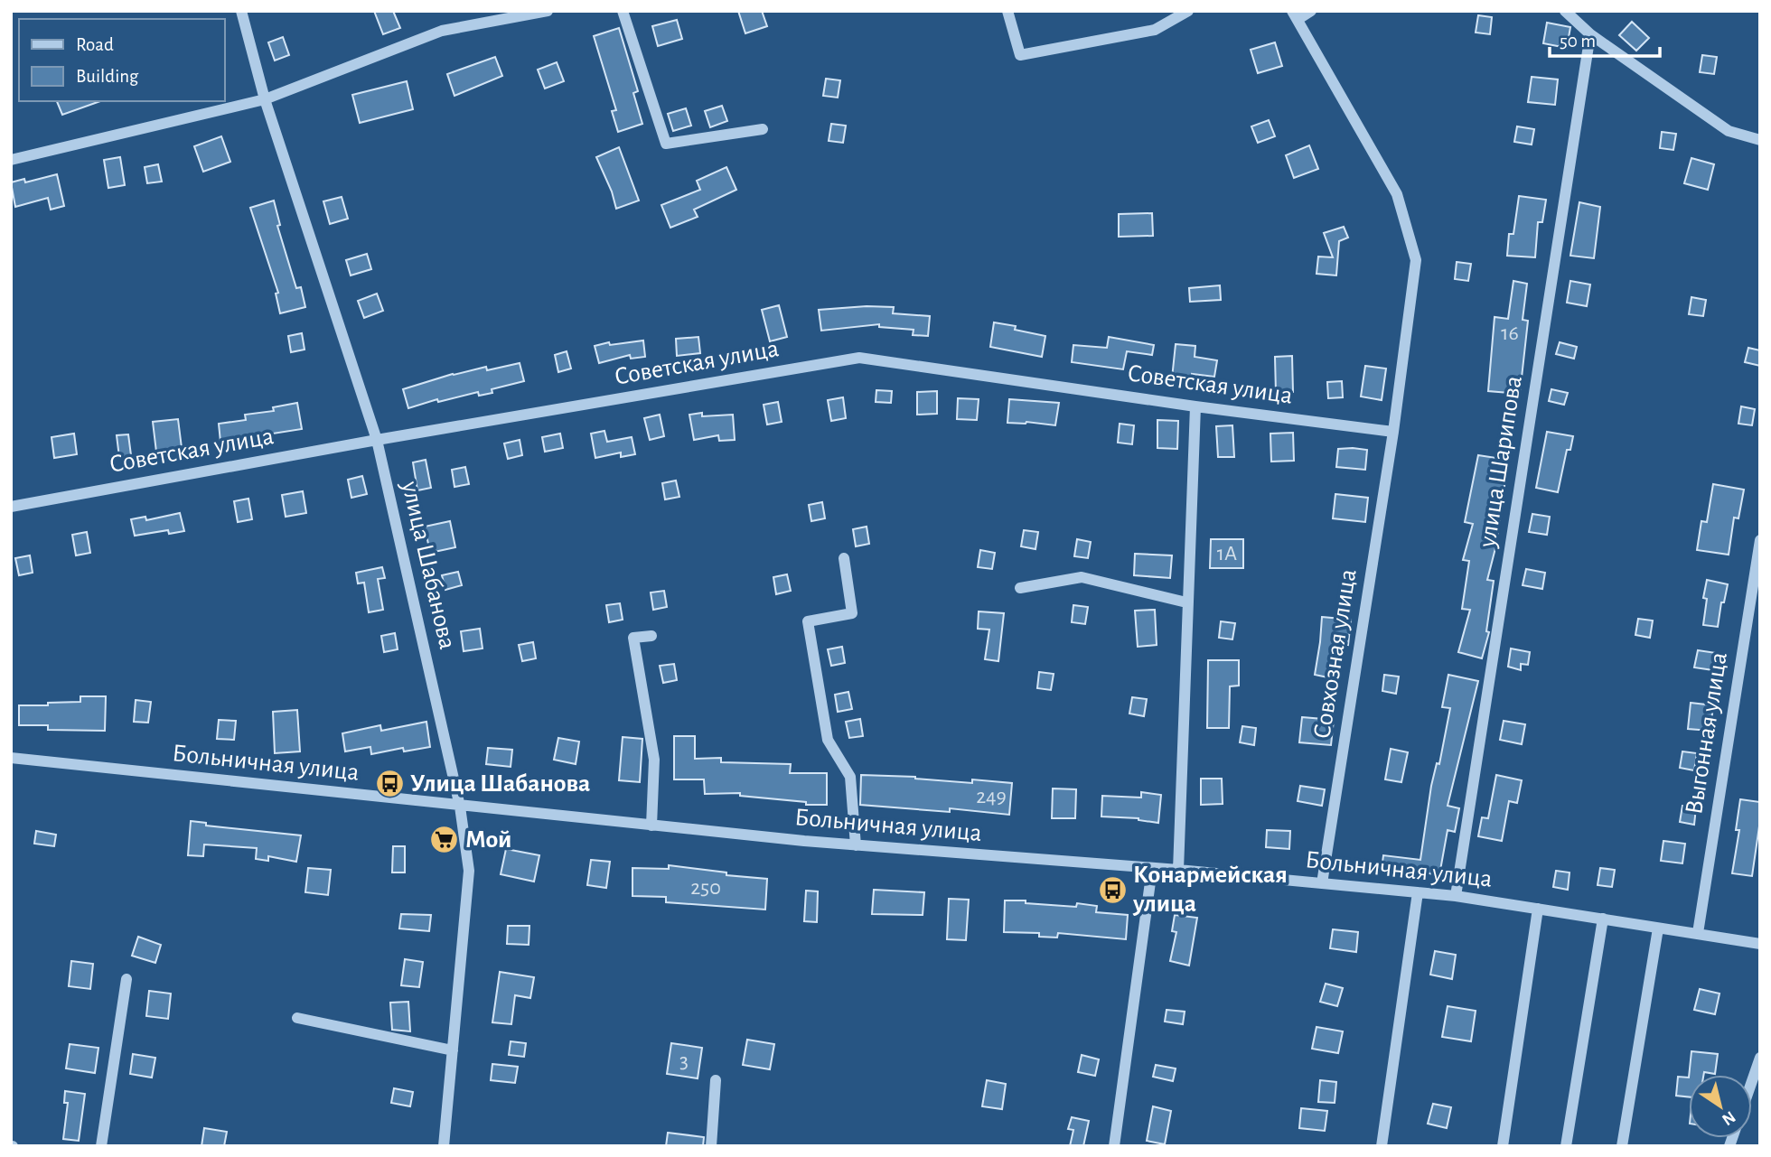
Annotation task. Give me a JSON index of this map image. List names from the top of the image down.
{
  "streets": {
    "street": [
      "Советская улица",
      "улица Шарипова",
      "улица Шабанова",
      "Совхозная улица",
      "Выгонная улица",
      "Больничная улица"
    ]
  },
  "crossings": [
    ["Советская улица", "улица Шабанова"],
    ["Советская улица", "Совхозная улица"],
    ["улица Шарипова", "Больничная улица"],
    ["улица Шабанова", "Больничная улица"],
    ["Совхозная улица", "Больничная улица"],
    ["Выгонная улица", "Больничная улица"]
  ],
  "places": {
    "bus stop": ["Улица Шабанова", "Конармейская улица"],
    "supermarket": ["Мой"]
  },
  "house_numbers": [
    "16",
    "1А",
    "249",
    "250",
    "3"
  ],
  "legend": ["Road", "Building"],
  "scale_bar": "50 m",
  "north": "bottom right"
}
